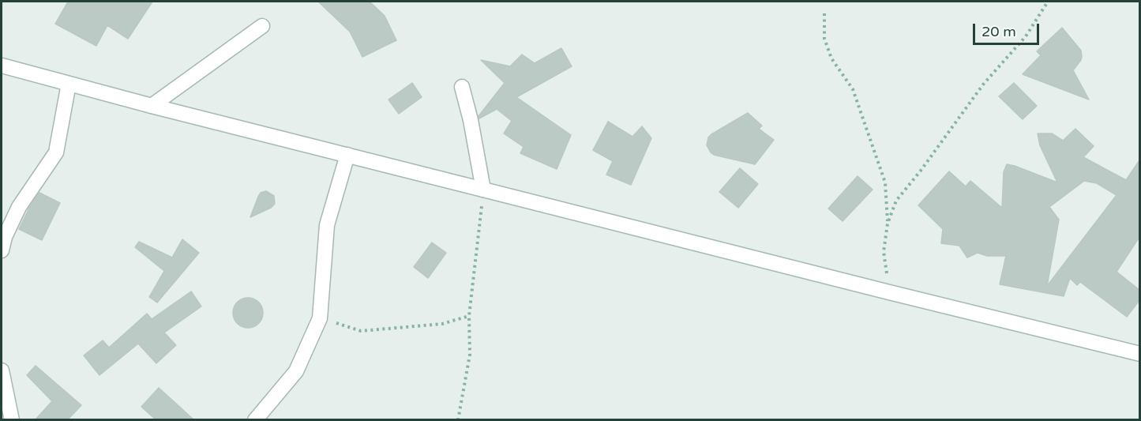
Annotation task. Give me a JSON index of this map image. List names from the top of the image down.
{
  "scale_bar": "20 m"
}
